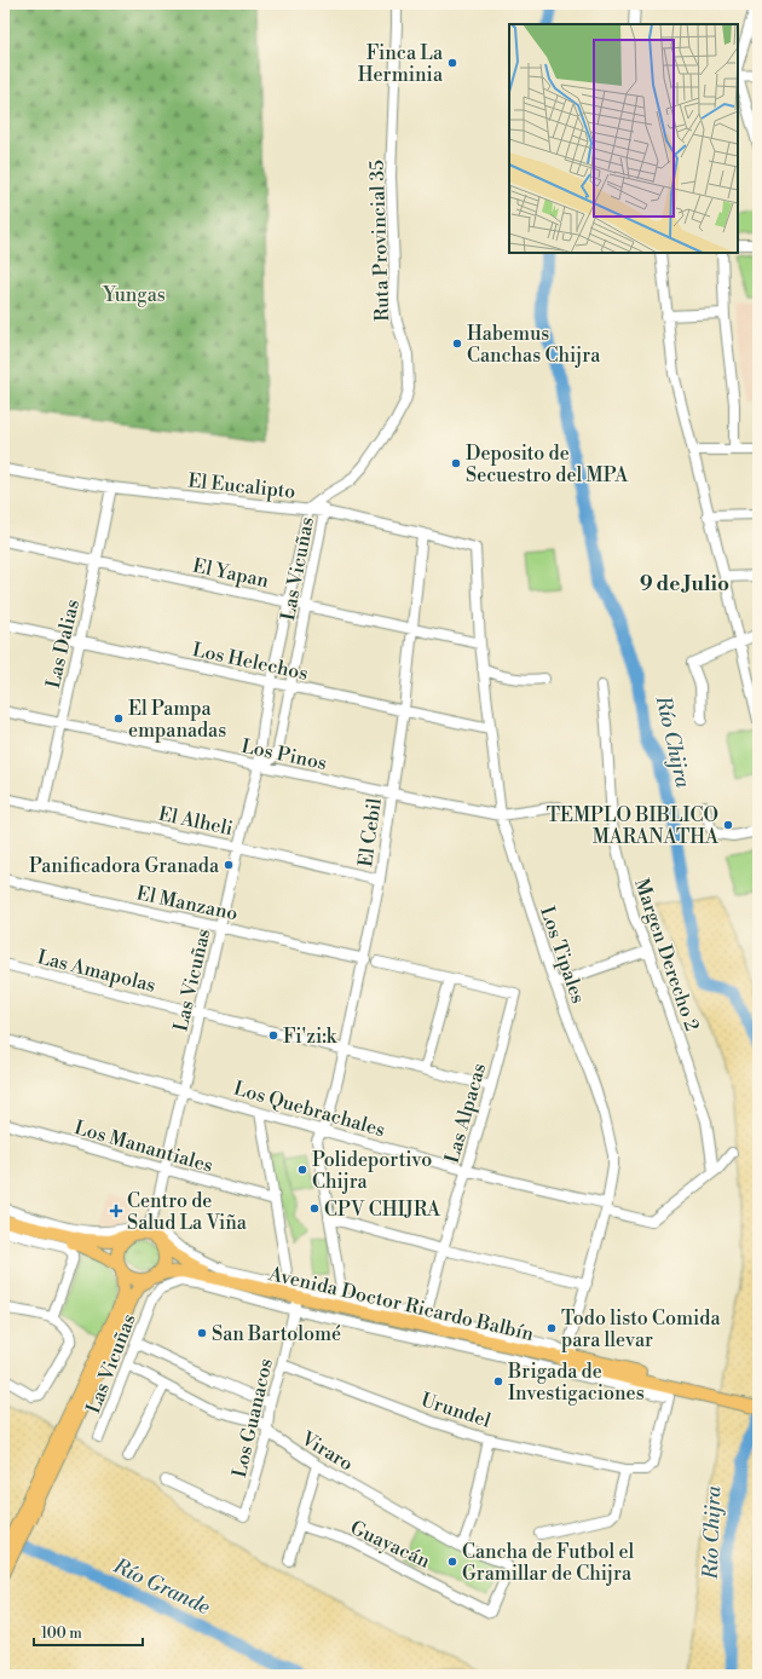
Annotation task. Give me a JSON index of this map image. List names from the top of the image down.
{
  "streets": {
    "main road": ["Avenida Doctor Ricardo Balbín"],
    "street": [
      "Ruta Provincial 35",
      "El Eucalipto",
      "Las Vicuñas",
      "El Yapan",
      "Las Dalias",
      "Los Helechos",
      "Los Pinos",
      "El Alheli",
      "El Cebil",
      "El Manzano",
      "Los Tipales",
      "Margen Derecho 2",
      "Las Amapolas",
      "Los Quebrachales",
      "Las Alpacas",
      "Los Manantiales",
      "Urundel",
      "Los Guanacos",
      "Viraro",
      "Guayacán"
    ]
  },
  "crossings": [
    ["Ruta Provincial 35", "Las Vicuñas"],
    ["El Eucalipto", "Las Vicuñas"],
    ["El Eucalipto", "Las Dalias"],
    ["El Eucalipto", "El Cebil"],
    ["El Eucalipto", "Los Tipales"],
    ["Las Vicuñas", "El Yapan"],
    ["Las Vicuñas", "Los Helechos"],
    ["Las Vicuñas", "Los Pinos"],
    ["Las Vicuñas", "El Alheli"],
    ["Las Vicuñas", "El Manzano"],
    ["Las Vicuñas", "Las Amapolas"],
    ["Las Vicuñas", "Los Quebrachales"],
    ["Las Vicuñas", "Los Manantiales"],
    ["Las Vicuñas", "Los Guanacos"],
    ["Las Vicuñas", "Viraro"],
    ["El Yapan", "Las Dalias"],
    ["El Yapan", "El Cebil"],
    ["El Yapan", "Los Tipales"],
    ["Las Dalias", "Los Helechos"],
    ["Las Dalias", "Los Pinos"],
    ["Las Dalias", "El Alheli"],
    ["Los Helechos", "El Cebil"],
    ["Los Helechos", "Los Tipales"],
    ["Los Pinos", "El Cebil"],
    ["Los Pinos", "Los Tipales"],
    ["El Alheli", "El Cebil"],
    ["El Cebil", "El Manzano"],
    ["El Cebil", "Las Amapolas"],
    ["El Cebil", "Los Quebrachales"],
    ["El Cebil", "Avenida Doctor Ricardo Balbín"],
    ["Los Tipales", "Los Quebrachales"],
    ["Los Tipales", "Avenida Doctor Ricardo Balbín"],
    ["Margen Derecho 2", "Los Quebrachales"],
    ["Las Amapolas", "Las Alpacas"],
    ["Los Quebrachales", "Las Alpacas"],
    ["Las Alpacas", "Avenida Doctor Ricardo Balbín"],
    ["Avenida Doctor Ricardo Balbín", "Urundel"],
    ["Avenida Doctor Ricardo Balbín", "Los Guanacos"],
    ["Urundel", "Los Guanacos"],
    ["Los Guanacos", "Viraro"],
    ["Viraro", "Guayacán"]
  ],
  "districts": ["9 de Julio"],
  "water": ["Río Chijra", "Río Grande"],
  "parks": ["Yungas"],
  "places": {
    "other": [
      "Finca La Herminia",
      "Habemus Canchas Chijra",
      "Deposito de Secuestro del MPA",
      "El Pampa empanadas",
      "TEMPLO BIBLICO MARANATHA",
      "Panificadora Granada",
      "Fi'zi:k",
      "Polideportivo Chijra",
      "CPV CHIJRA",
      "Todo listo Comida para llevar",
      "San Bartolomé",
      "Brigada de Investigaciones",
      "Cancha de Futbol el Gramillar de Chijra"
    ],
    "health": ["Centro de Salud La Viña"]
  },
  "scale_bar": "100 m"
}
